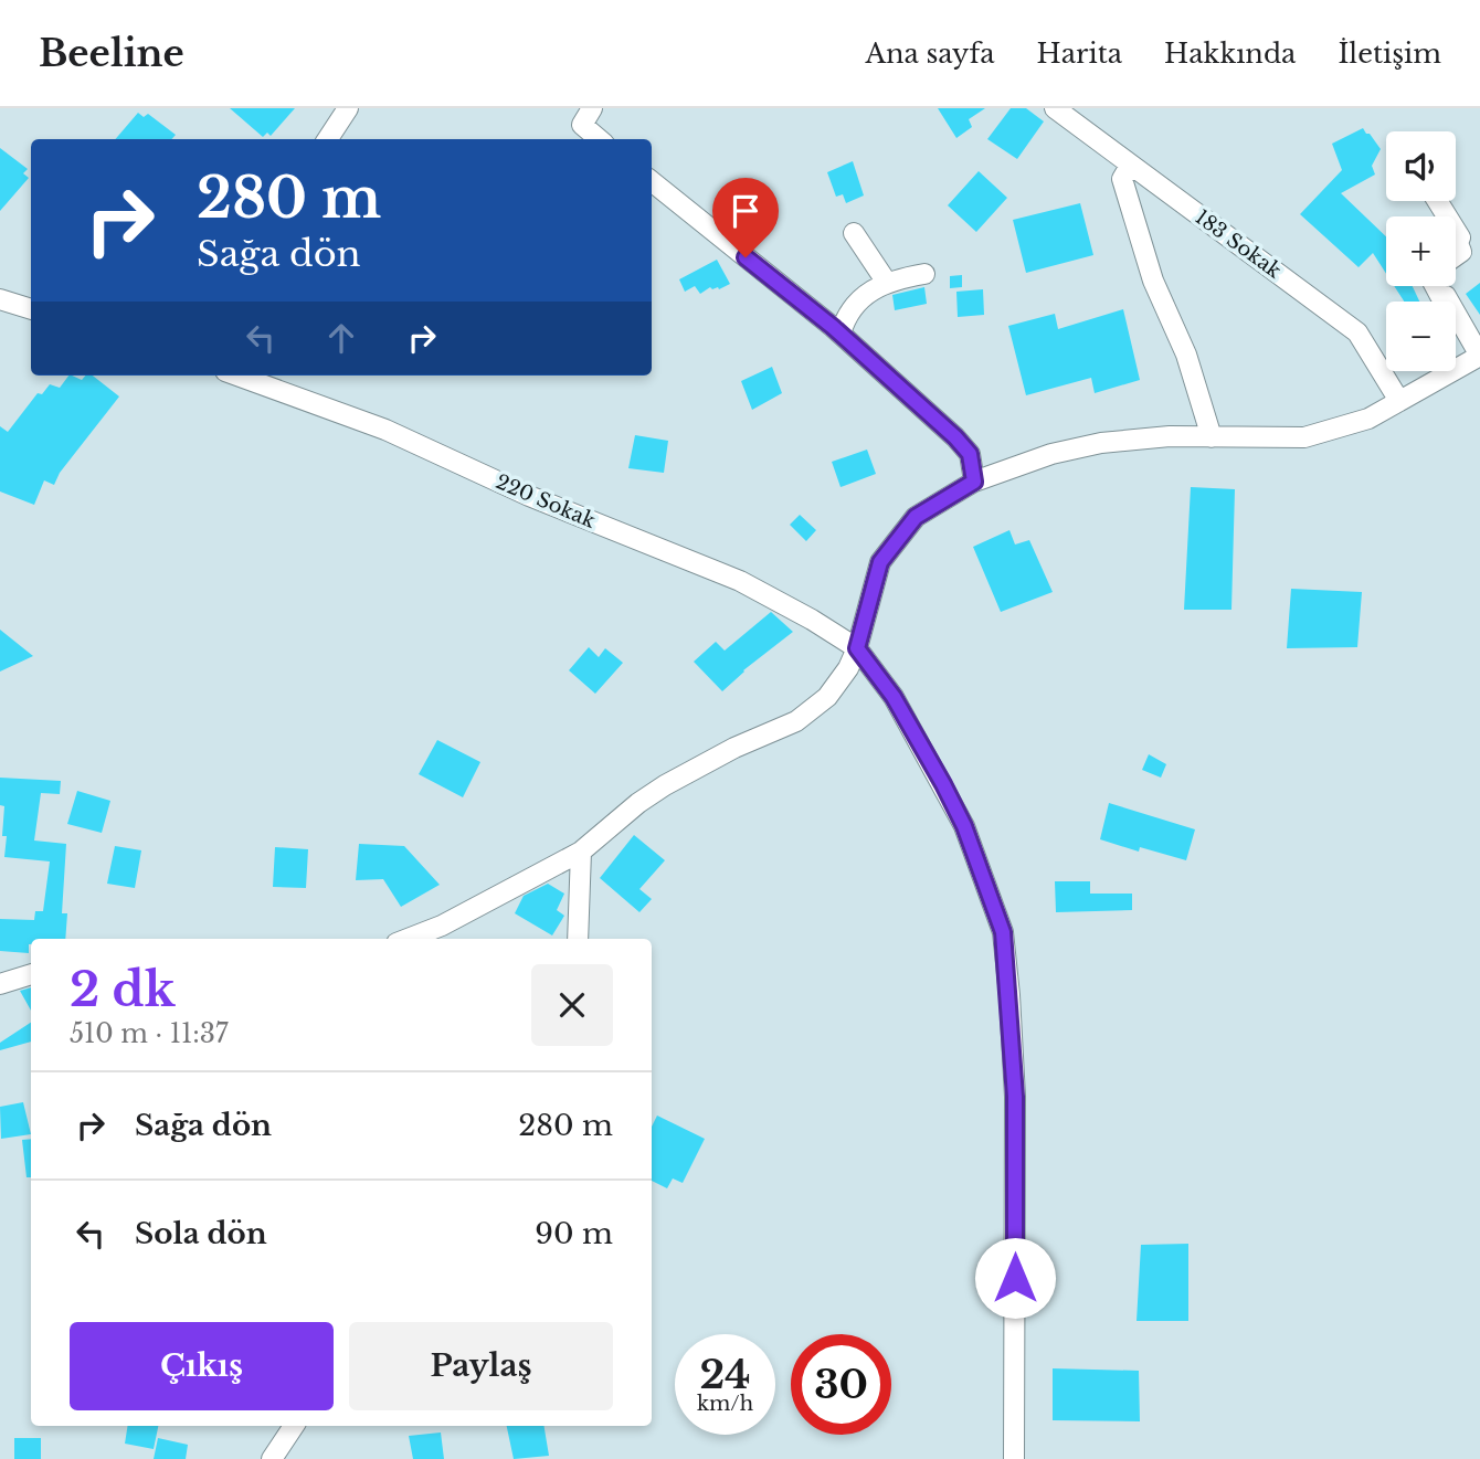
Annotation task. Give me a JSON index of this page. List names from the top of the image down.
{
  "streets": {
    "street": ["183 Sokak", "220 Sokak"]
  },
  "page": {
    "header": "Beeline",
    "nav": [
      "Ana sayfa",
      "Harita",
      "Hakkında",
      "İletişim"
    ],
    "map_buttons": ["+", "−"],
    "turn": ["280 m", "Sağa dön"],
    "heading": ["2 dk", "510 m · 11:37"],
    "list": [
      {
        "name": "Sağa dön",
        "value": "280 m"
      },
      {
        "name": "Sola dön",
        "value": "90 m"
      }
    ],
    "buttons": ["Çıkış", "Paylaş"],
    "speed": "24 km/h",
    "limit": "30"
  }
}
